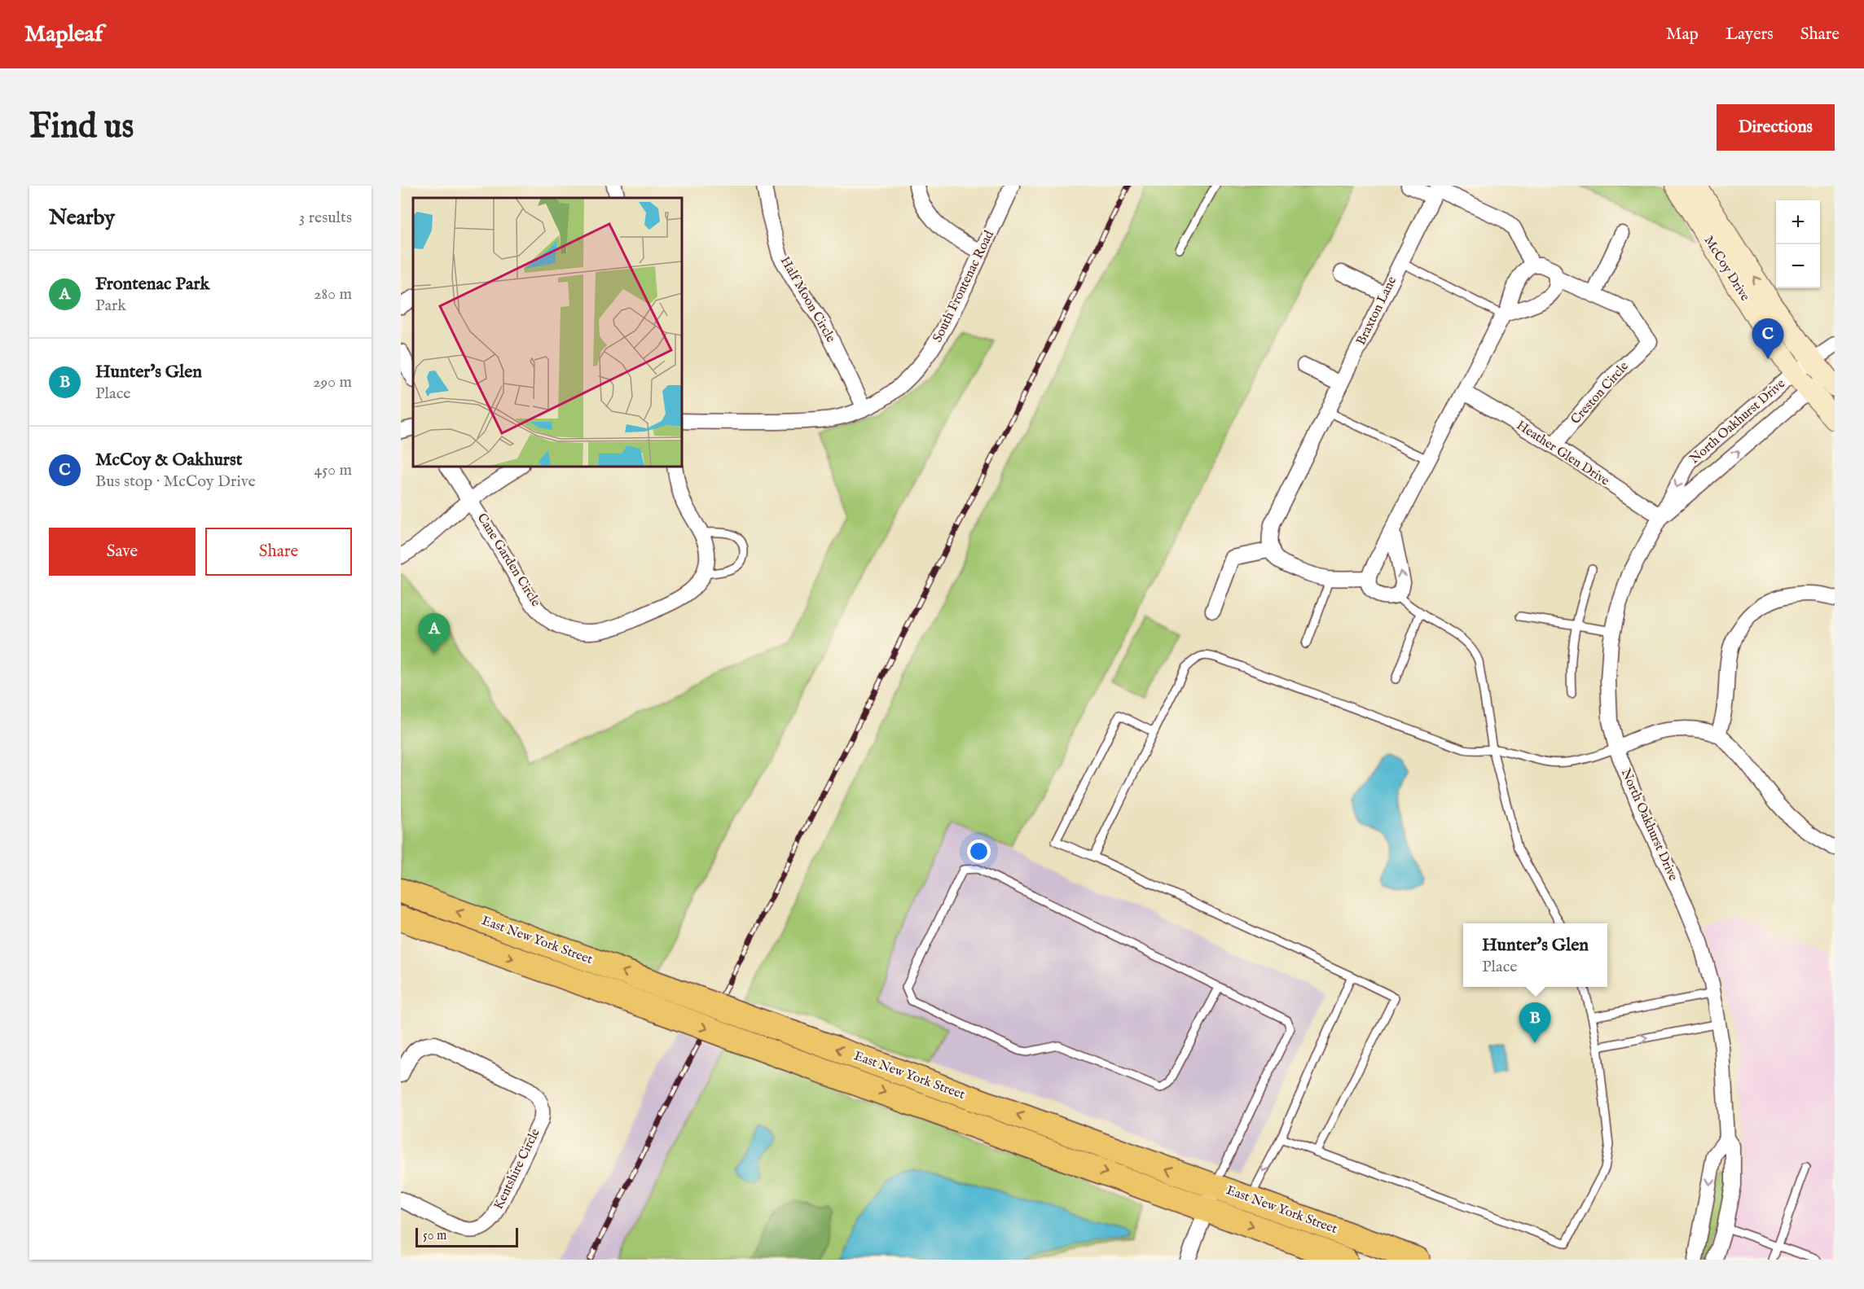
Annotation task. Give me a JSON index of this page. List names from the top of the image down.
{
  "streets": {
    "main road": ["East New York Street"],
    "street": [
      "McCoy Drive",
      "South Frontenac Road",
      "Half Moon Circle",
      "Braxton Lane",
      "Creston Circle",
      "North Oakhurst Drive",
      "Heather Glen Drive",
      "Cane Garden Circle",
      "Kentshire Circle"
    ]
  },
  "crossings": [
    ["McCoy Drive", "North Oakhurst Drive"],
    ["South Frontenac Road", "Half Moon Circle"],
    ["Creston Circle", "Heather Glen Drive"],
    ["North Oakhurst Drive", "Heather Glen Drive"]
  ],
  "scale_bar": "50 m",
  "page": {
    "header": "Mapleaf",
    "nav": ["Map", "Layers", "Share"],
    "buttons": [
      "Directions",
      ["Save", "Share"]
    ],
    "title": "Find us",
    "heading": ["Nearby", "3 results"],
    "map_buttons": ["+", "−"],
    "list": [
      {
        "mark": "A",
        "name": "Frontenac Park",
        "note": "Park",
        "value": "280 m"
      },
      {
        "mark": "B",
        "name": "Hunter's Glen",
        "note": "Place",
        "value": "290 m"
      },
      {
        "mark": "C",
        "name": "McCoy & Oakhurst",
        "note": "Bus stop · McCoy Drive",
        "value": "450 m"
      }
    ],
    "pins": ["C", "A", "B"],
    "popup": ["Hunter's Glen", "Place"],
    "scale": "50 m"
  }
}
